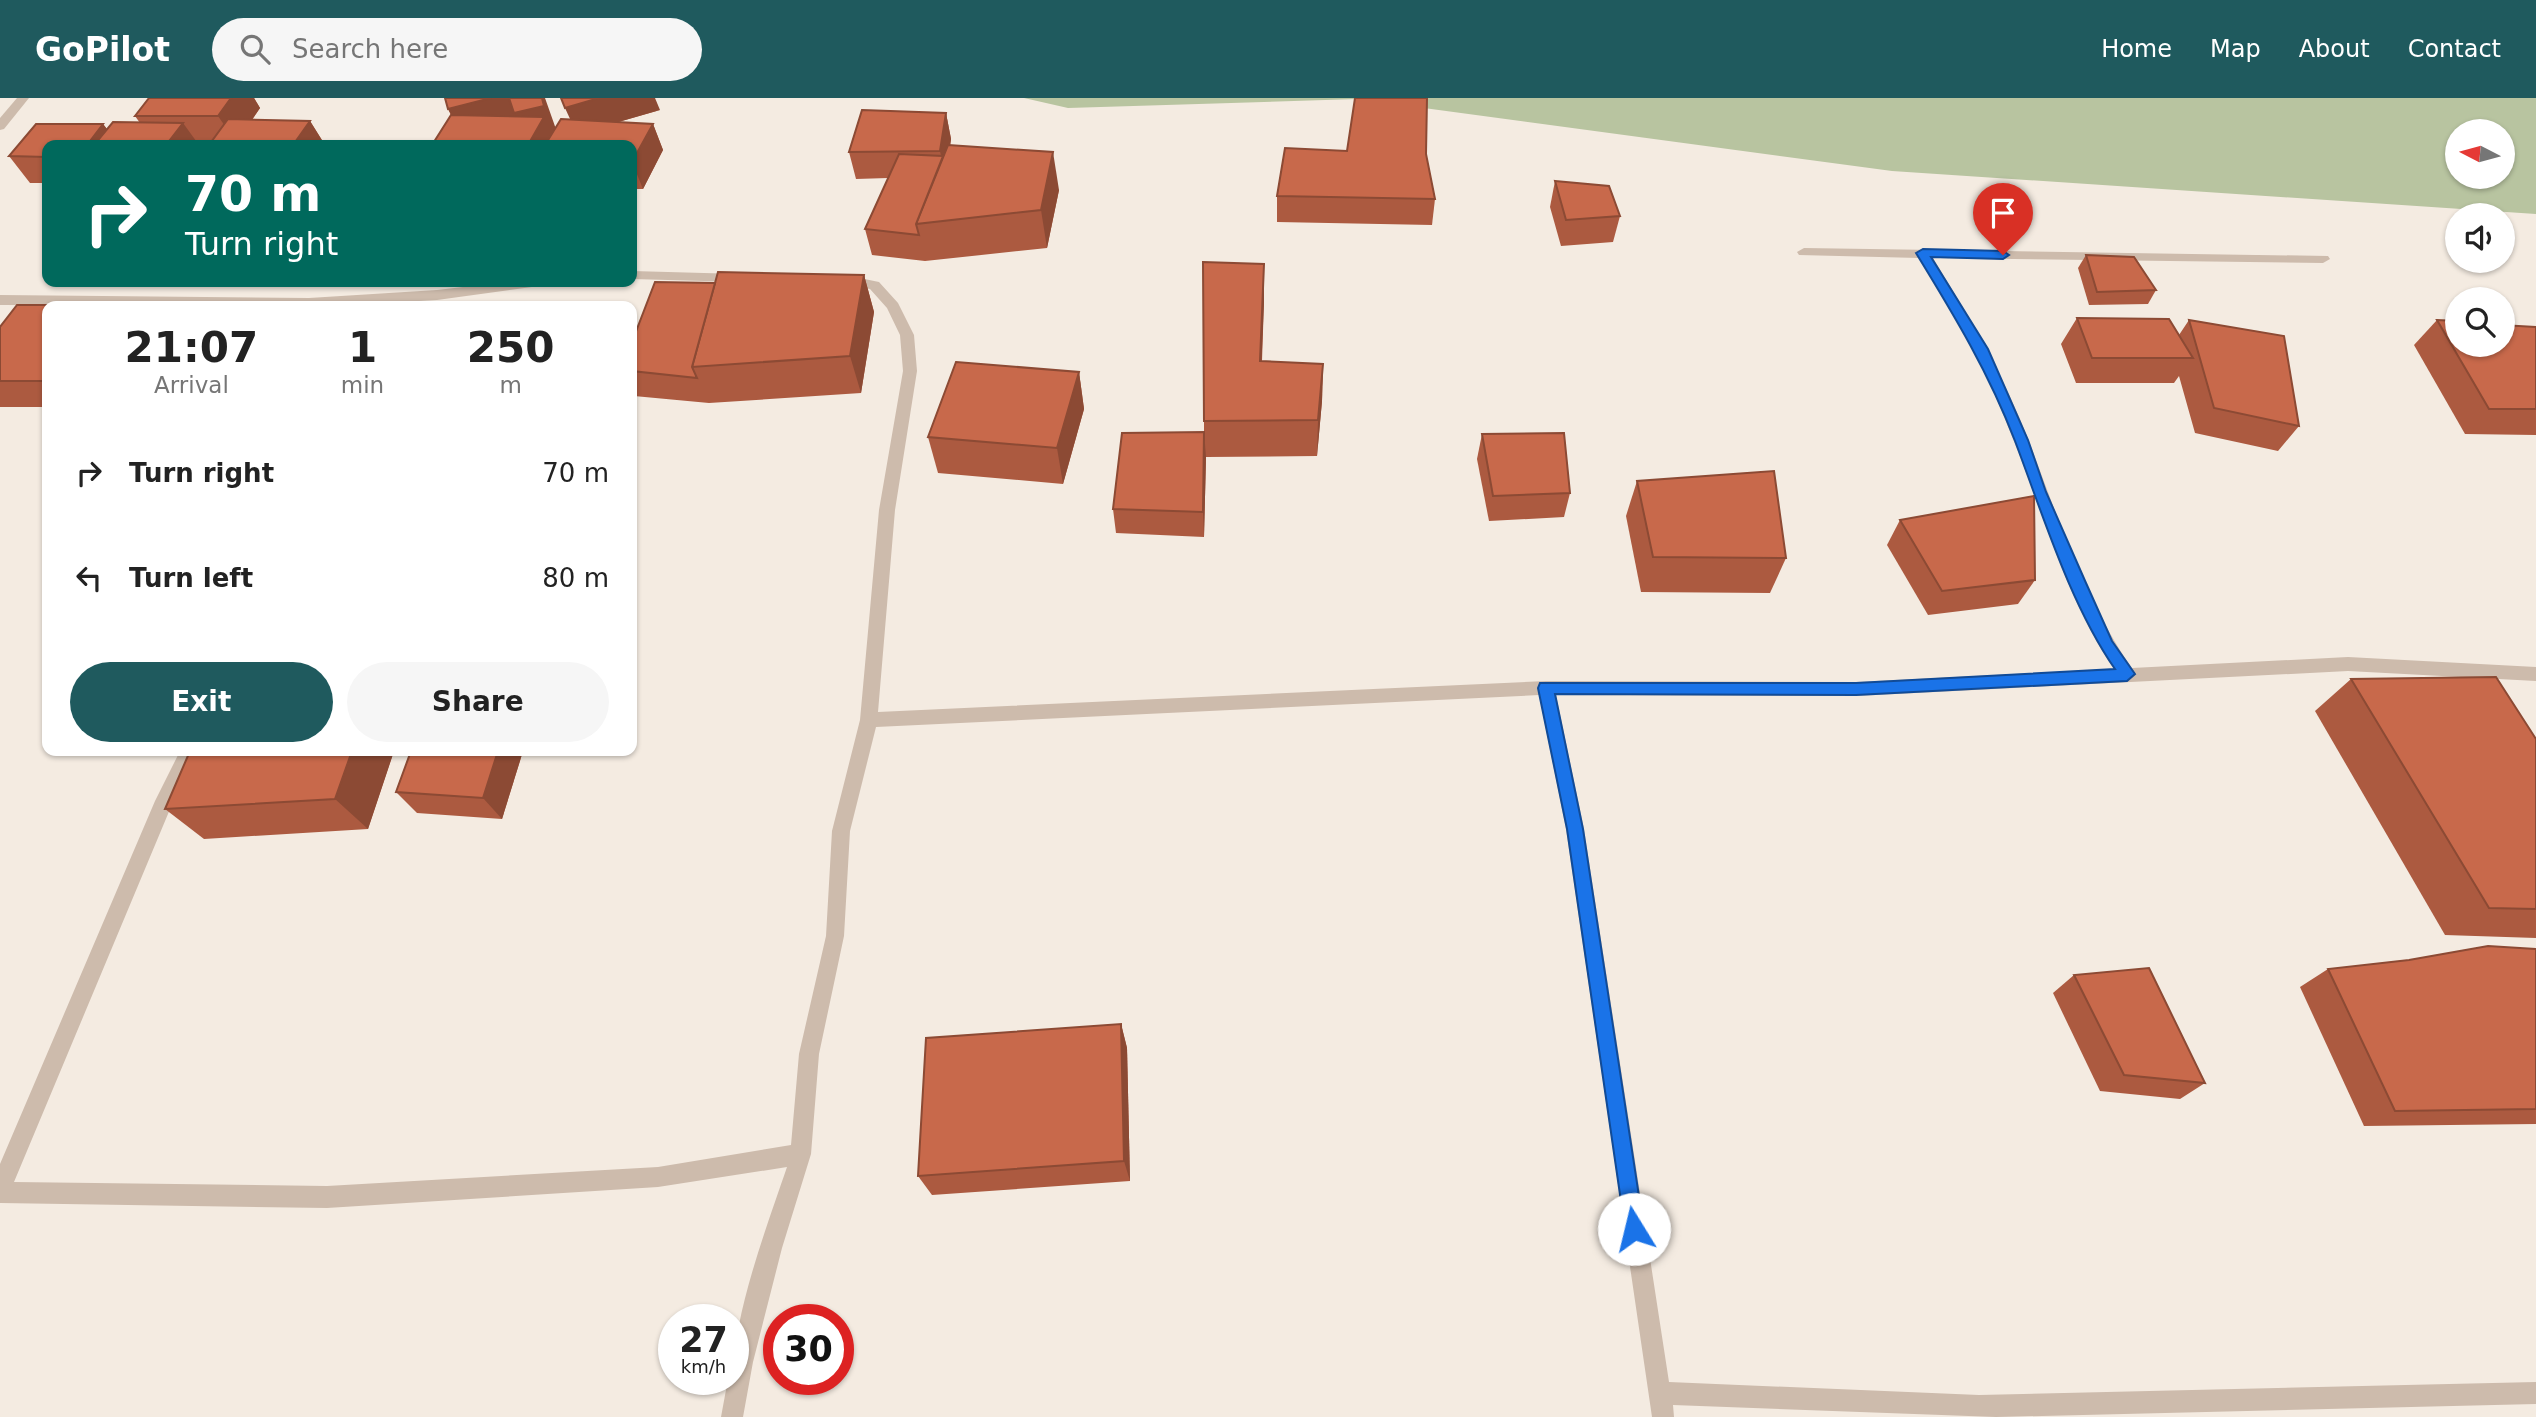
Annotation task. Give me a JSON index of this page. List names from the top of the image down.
{
  "north": "left",
  "page": {
    "header": "GoPilot",
    "search": "Search here",
    "nav": [
      "Home",
      "Map",
      "About",
      "Contact"
    ],
    "turn": ["70 m", "Turn right"],
    "eta": [
      "21:07",
      "Arrival",
      "1",
      "min",
      "250",
      "m"
    ],
    "list": [
      {
        "name": "Turn right",
        "value": "70 m"
      },
      {
        "name": "Turn left",
        "value": "80 m"
      }
    ],
    "buttons": ["Exit", "Share"],
    "speed": "27 km/h",
    "limit": "30"
  }
}
